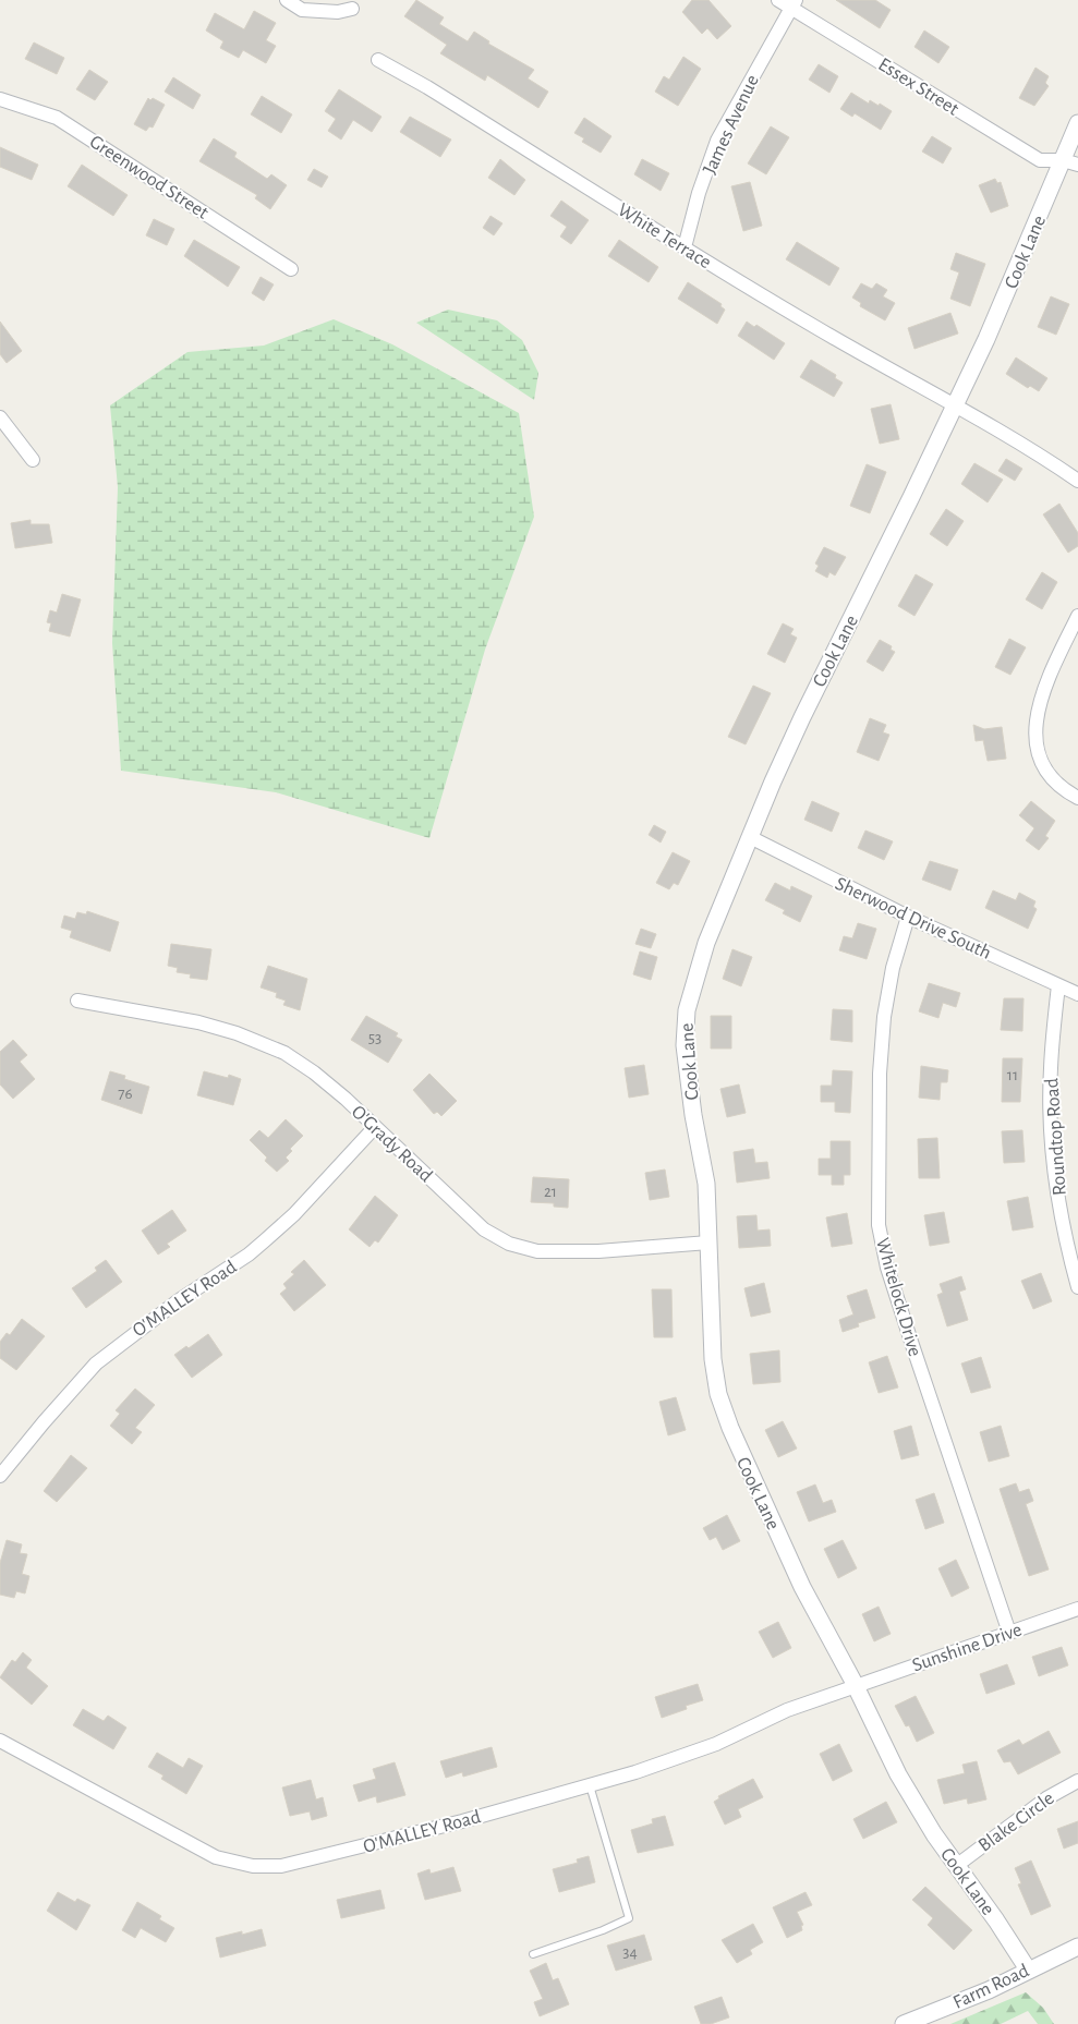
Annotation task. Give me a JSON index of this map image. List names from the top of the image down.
{
  "streets": {
    "street": [
      "Essex Street",
      "James Avenue",
      "Greenwood Street",
      "White Terrace",
      "Cook Lane",
      "Sherwood Drive South",
      "Roundtop Road",
      "O'Grady Road",
      "Whitelock Drive",
      "O'MALLEY Road",
      "Sunshine Drive",
      "Blake Circle",
      "Farm Road"
    ]
  },
  "crossings": [
    ["Essex Street", "James Avenue"],
    ["Essex Street", "Cook Lane"],
    ["James Avenue", "White Terrace"],
    ["White Terrace", "Cook Lane"],
    ["Cook Lane", "Sherwood Drive South"],
    ["Cook Lane", "O'Grady Road"],
    ["Cook Lane", "O'MALLEY Road"],
    ["Cook Lane", "Sunshine Drive"],
    ["Cook Lane", "Blake Circle"],
    ["Cook Lane", "Farm Road"],
    ["Sherwood Drive South", "Roundtop Road"],
    ["Sherwood Drive South", "Whitelock Drive"],
    ["O'Grady Road", "O'MALLEY Road"],
    ["Whitelock Drive", "Sunshine Drive"],
    ["O'MALLEY Road", "Sunshine Drive"]
  ],
  "house_numbers": [
    "53",
    "11",
    "76",
    "21",
    "34"
  ]
}
